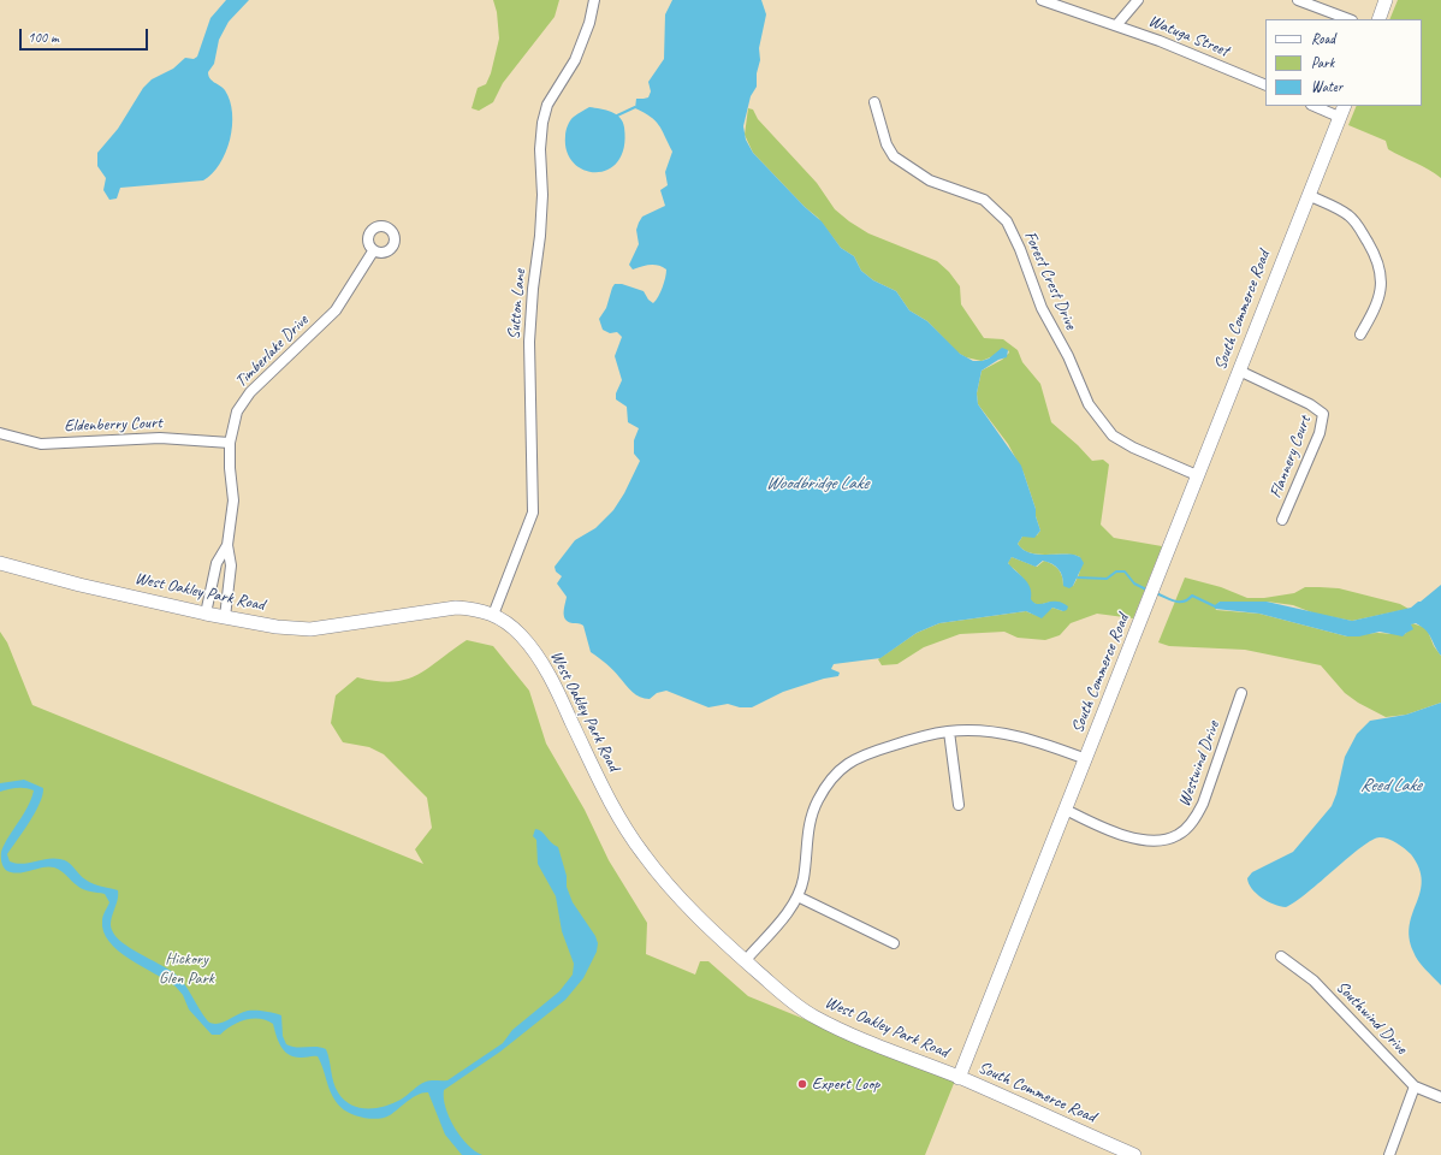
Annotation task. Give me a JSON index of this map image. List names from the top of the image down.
{
  "streets": {
    "street": [
      "Watuga Street",
      "Forest Crest Drive",
      "Sutton Lane",
      "South Commerce Road",
      "Timberlake Drive",
      "Eldenberry Court",
      "Flannery Court",
      "West Oakley Park Road",
      "Westwind Drive",
      "Southwind Drive"
    ]
  },
  "crossings": [
    ["Forest Crest Drive", "South Commerce Road"],
    ["Sutton Lane", "West Oakley Park Road"],
    ["South Commerce Road", "Flannery Court"],
    ["South Commerce Road", "West Oakley Park Road"],
    ["South Commerce Road", "Westwind Drive"],
    ["Timberlake Drive", "Eldenberry Court"],
    ["Timberlake Drive", "West Oakley Park Road"]
  ],
  "water": ["Woodbridge Lake", "Reed Lake"],
  "parks": ["Hickory Glen Park"],
  "places": ["Expert Loop"],
  "legend": ["Road", "Park", "Water"],
  "scale_bar": "100 m"
}
